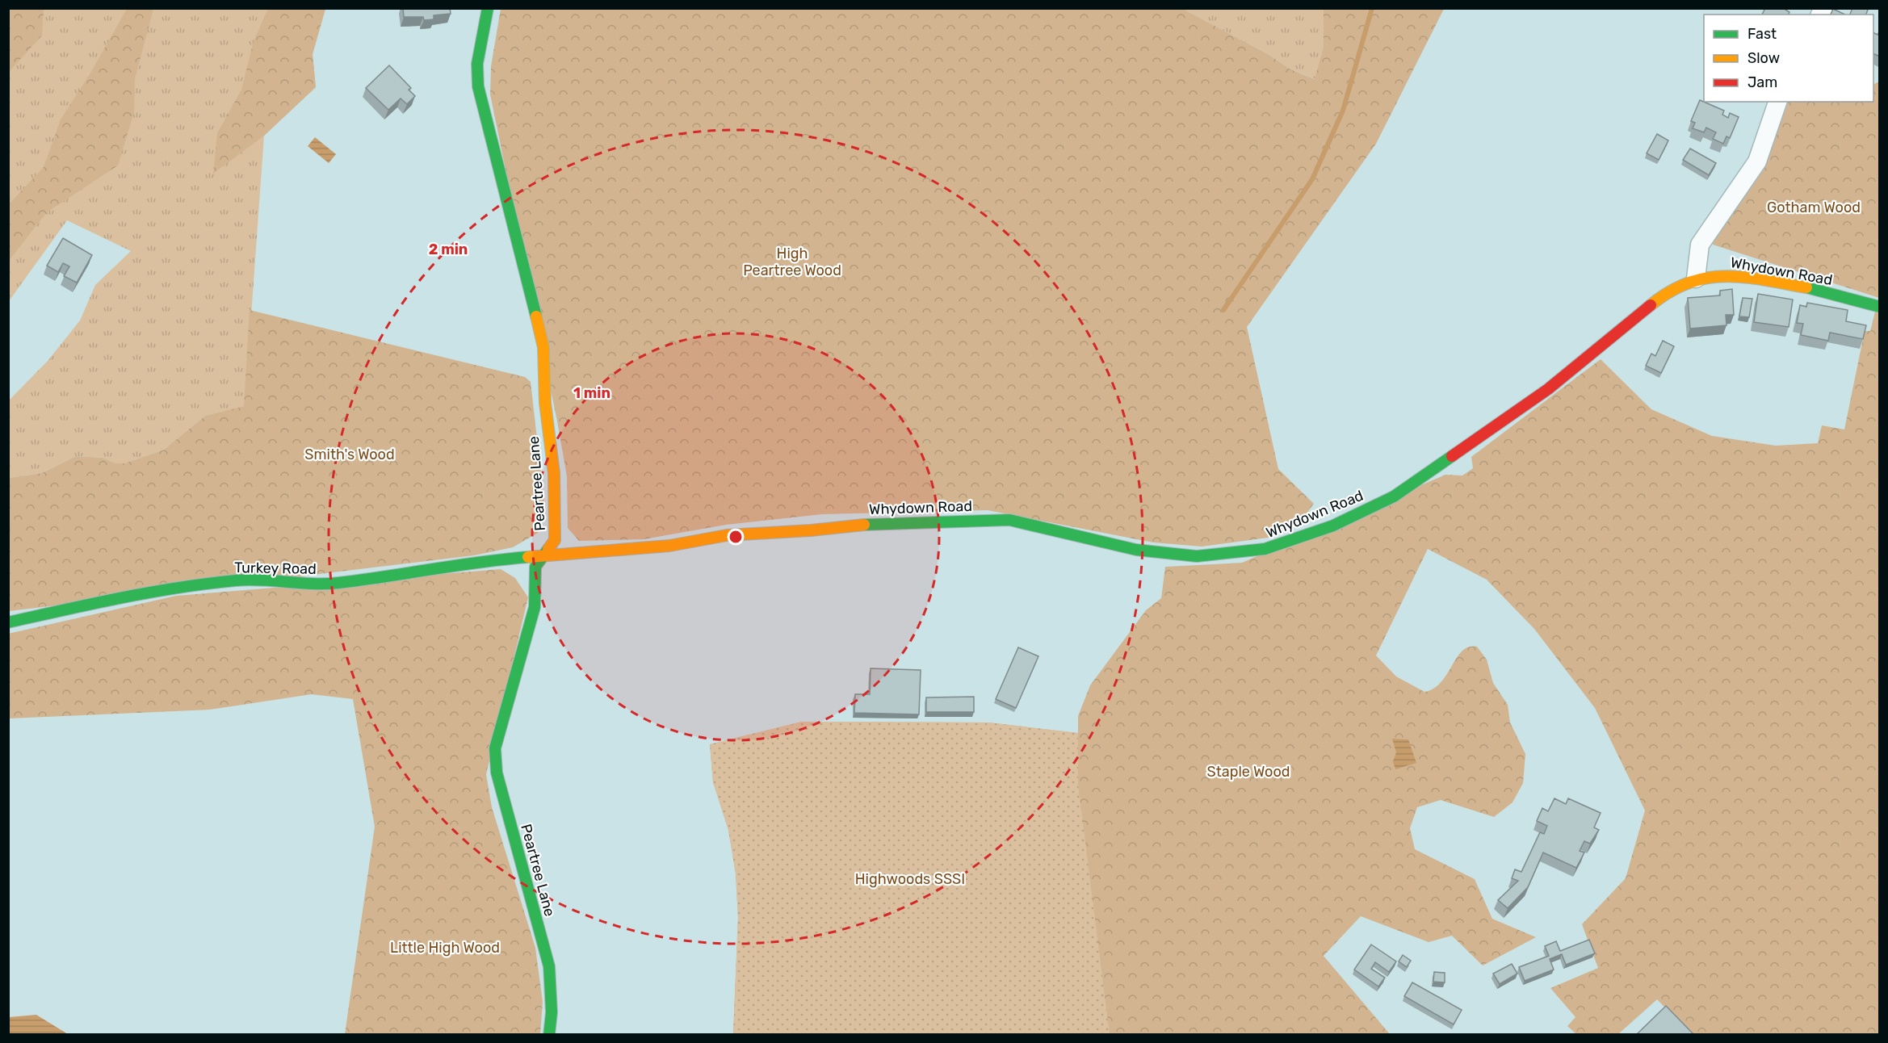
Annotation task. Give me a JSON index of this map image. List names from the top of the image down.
{
  "streets": {
    "street": ["Whydown Road", "Peartree Lane", "Turkey Road"]
  },
  "crossings": [
    ["Whydown Road", "Peartree Lane"],
    ["Whydown Road", "Turkey Road"],
    ["Peartree Lane", "Turkey Road"]
  ],
  "parks": [
    "Gotham Wood",
    "High Peartree Wood",
    "Smith's Wood",
    "Staple Wood",
    "Highwoods SSSI",
    "Little High Wood"
  ],
  "legend": ["Fast", "Slow", "Jam"],
  "rings": ["2 min", "1 min"]
}
